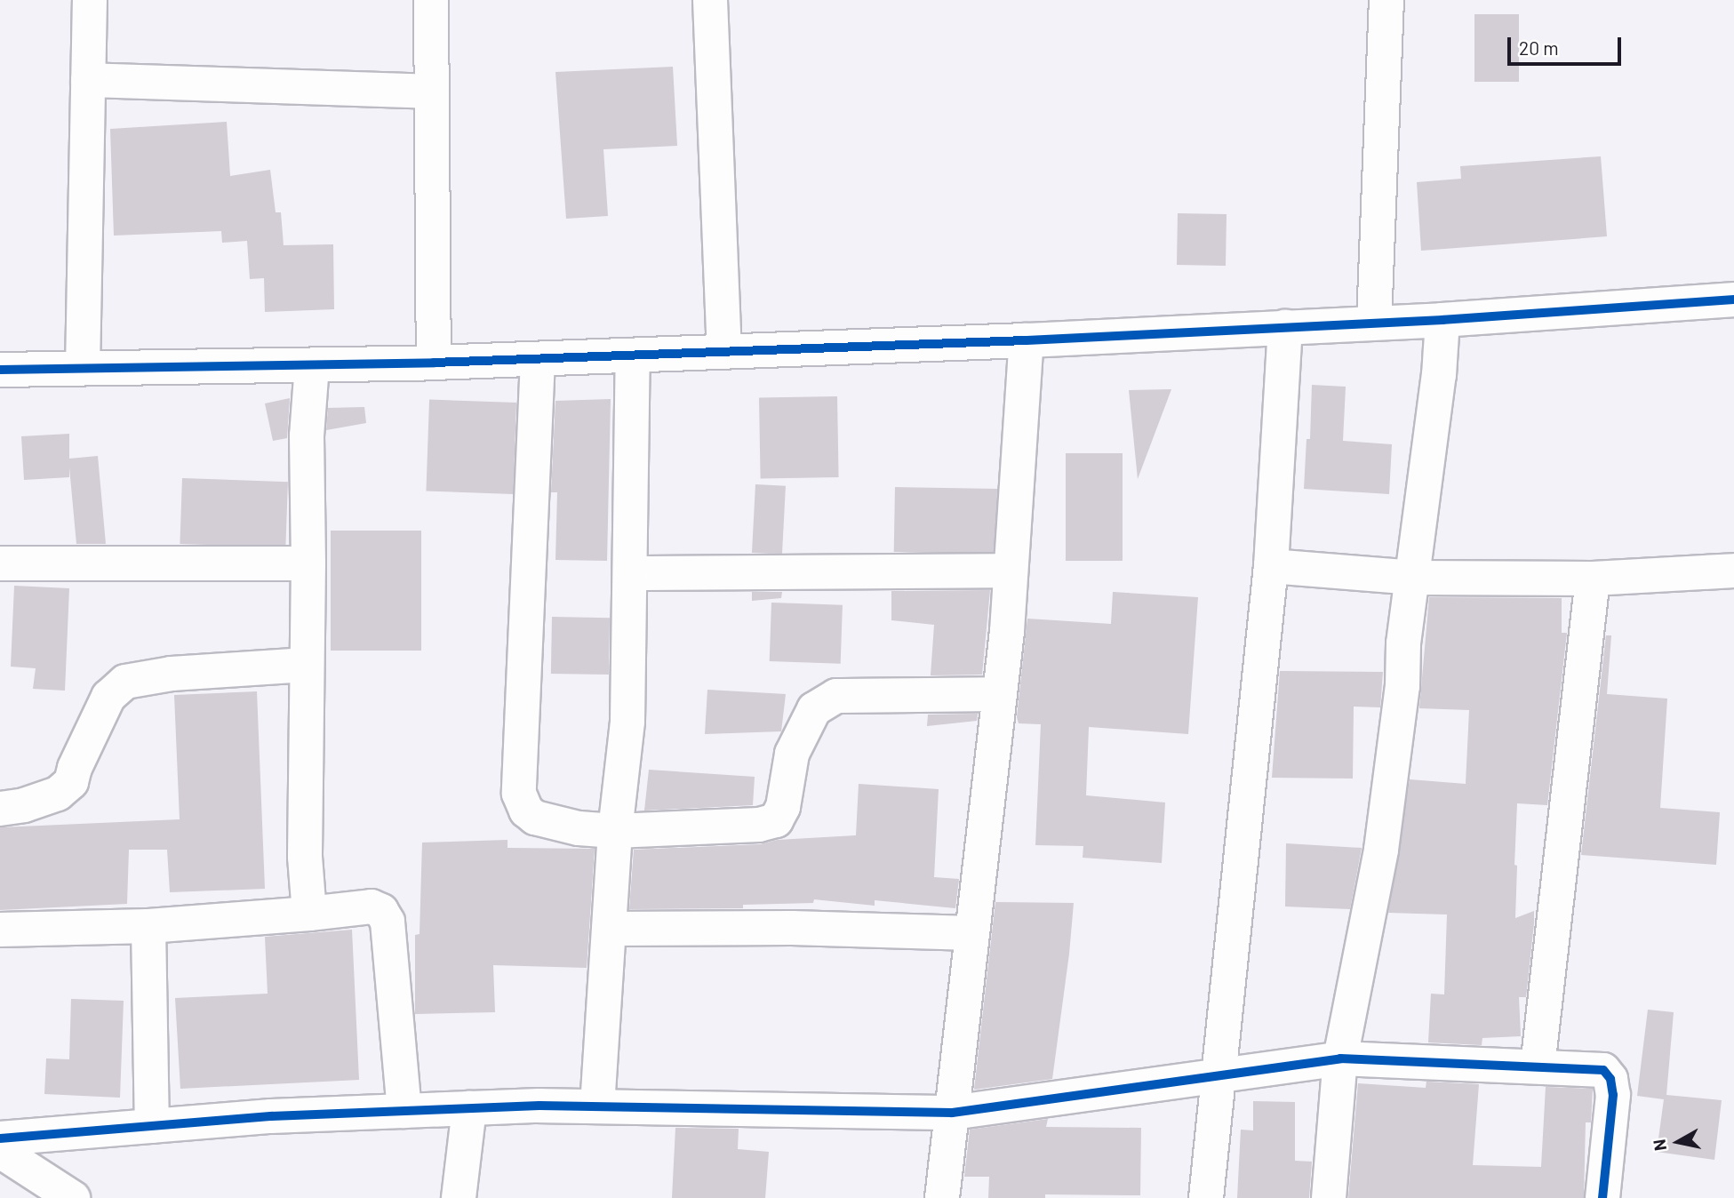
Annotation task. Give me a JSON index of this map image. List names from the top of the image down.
{
  "scale_bar": "20 m",
  "north": "left"
}
